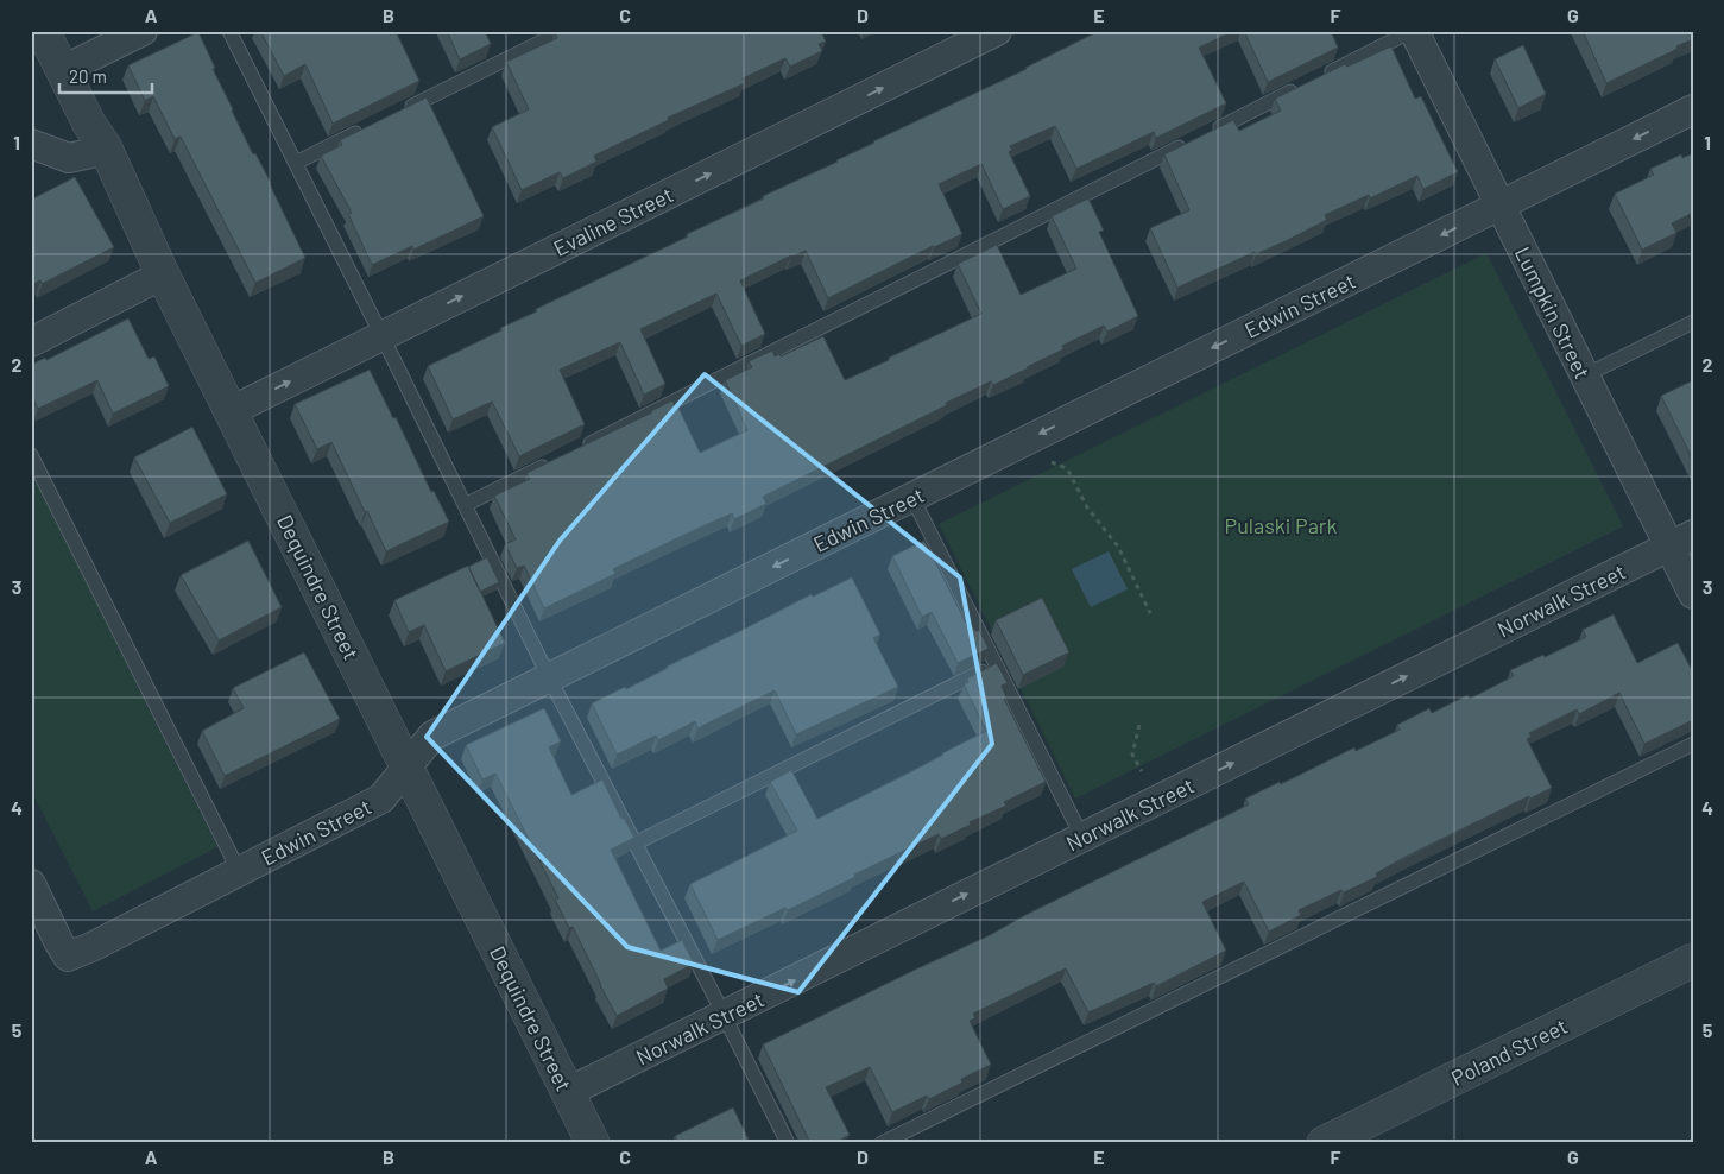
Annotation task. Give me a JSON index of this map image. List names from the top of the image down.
{
  "streets": {
    "street": [
      "Evaline Street",
      "Edwin Street",
      "Lumpkin Street",
      "Dequindre Street",
      "Norwalk Street",
      "Poland Street"
    ]
  },
  "crossings": [
    ["Evaline Street", "Dequindre Street"],
    ["Edwin Street", "Lumpkin Street"],
    ["Edwin Street", "Dequindre Street"],
    ["Lumpkin Street", "Norwalk Street"],
    ["Dequindre Street", "Norwalk Street"]
  ],
  "one_way": ["Evaline Street", "Edwin Street", "Norwalk Street"],
  "parks": ["Pulaski Park"],
  "scale_bar": "20 m",
  "grid": {
    "columns": [
      "A",
      "B",
      "C",
      "D",
      "E",
      "F",
      "G"
    ],
    "rows": [
      "1",
      "2",
      "3",
      "4",
      "5"
    ]
  }
}
